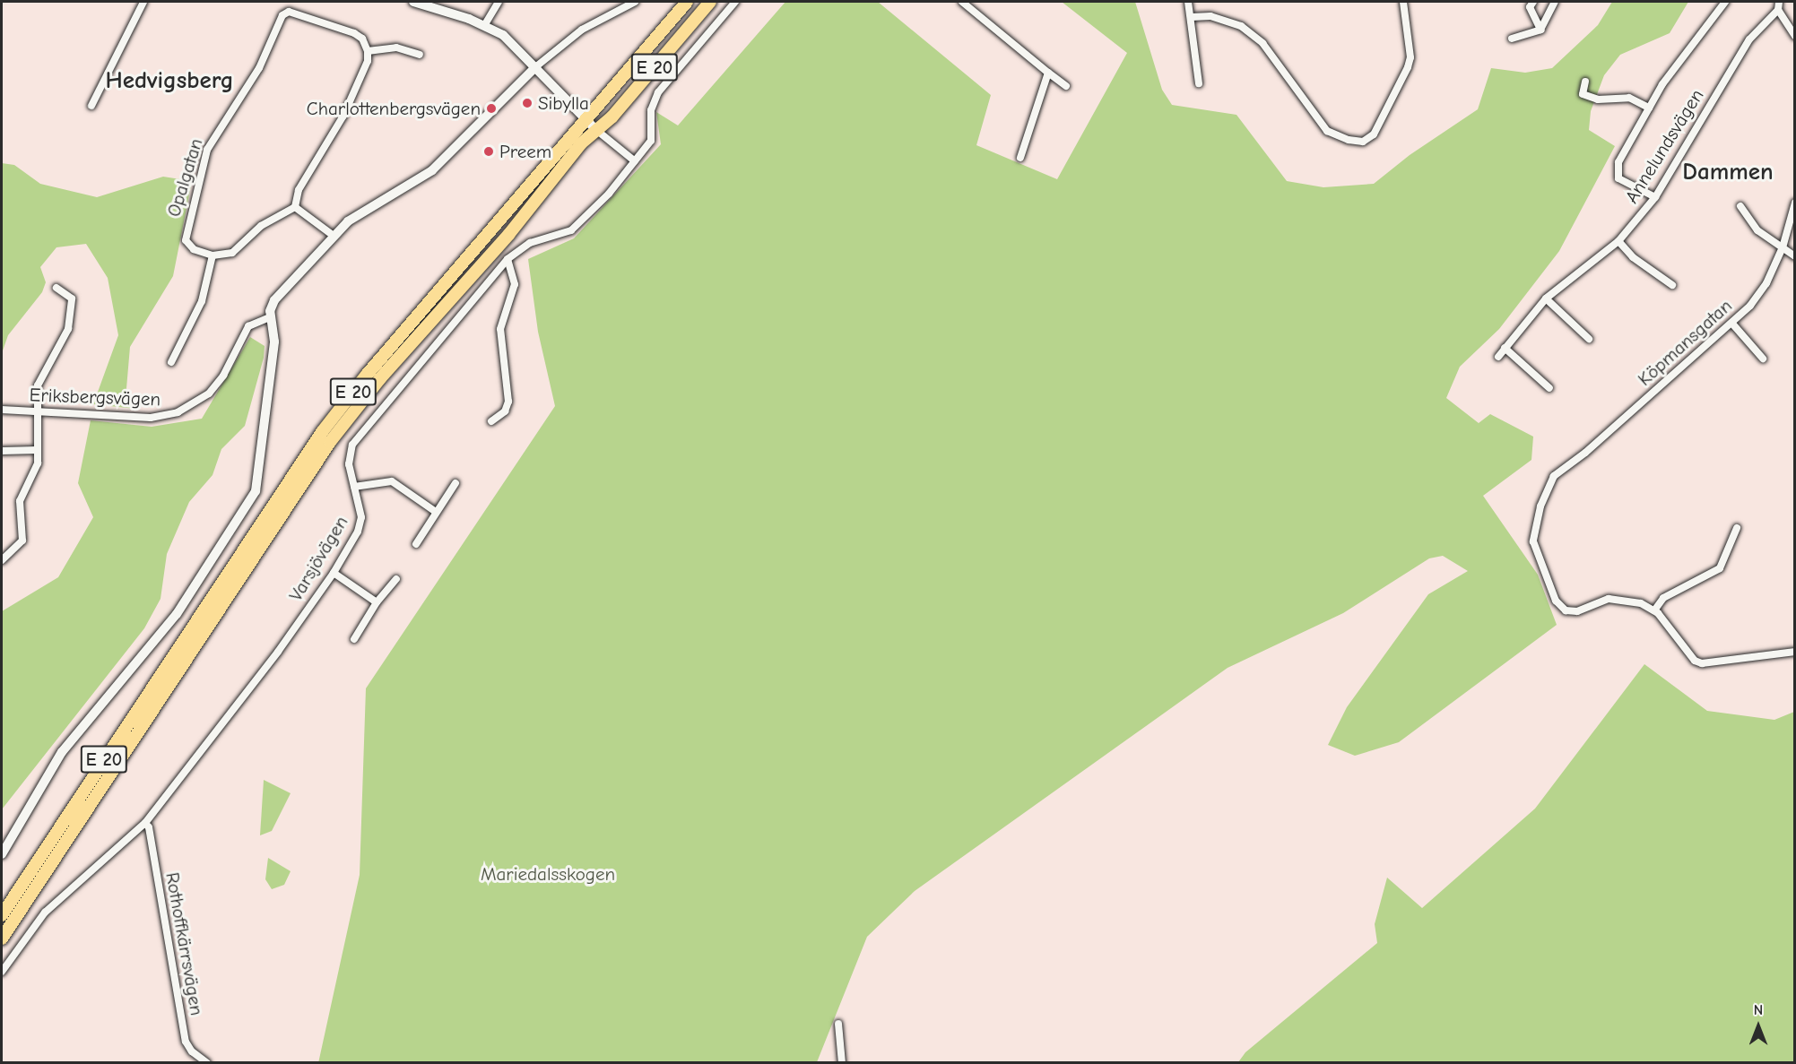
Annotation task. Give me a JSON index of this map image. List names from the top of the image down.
{
  "streets": {
    "highway": ["E 20"],
    "street": [
      "Annelundsvägen",
      "Opalgatan",
      "Köpmansgatan",
      "Eriksbergsvägen",
      "Varsjövägen",
      "Rothoffkärrsvägen"
    ]
  },
  "crossings": [
    ["Varsjövägen", "Rothoffkärrsvägen"]
  ],
  "districts": ["Hedvigsberg", "Dammen"],
  "parks": ["Mariedalsskogen"],
  "places": ["Sibylla", "Charlottenbergsvägen", "Preem"],
  "north": "top"
}
